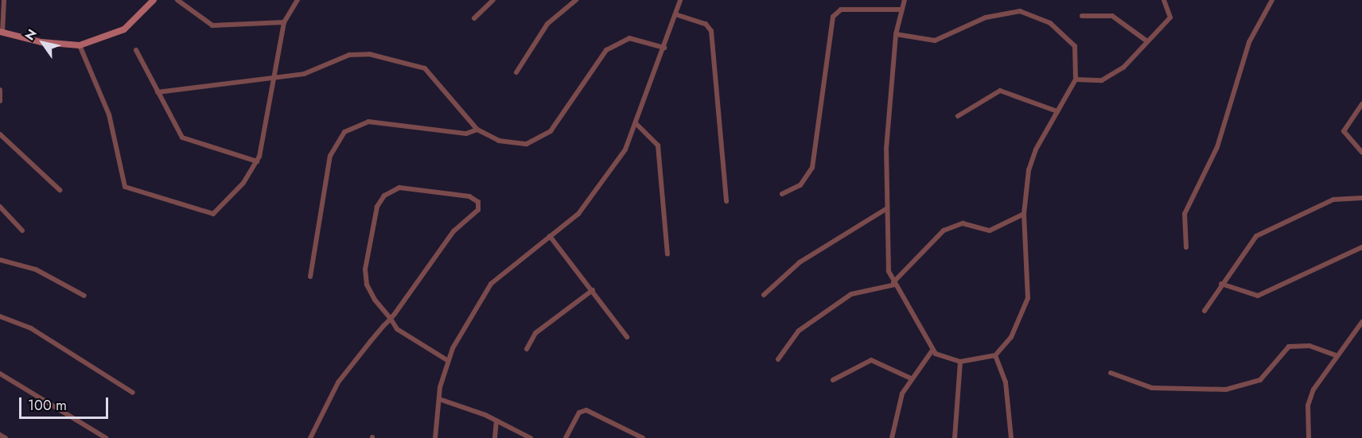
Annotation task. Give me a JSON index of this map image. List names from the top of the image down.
{
  "scale_bar": "100 m",
  "north": "top left"
}
